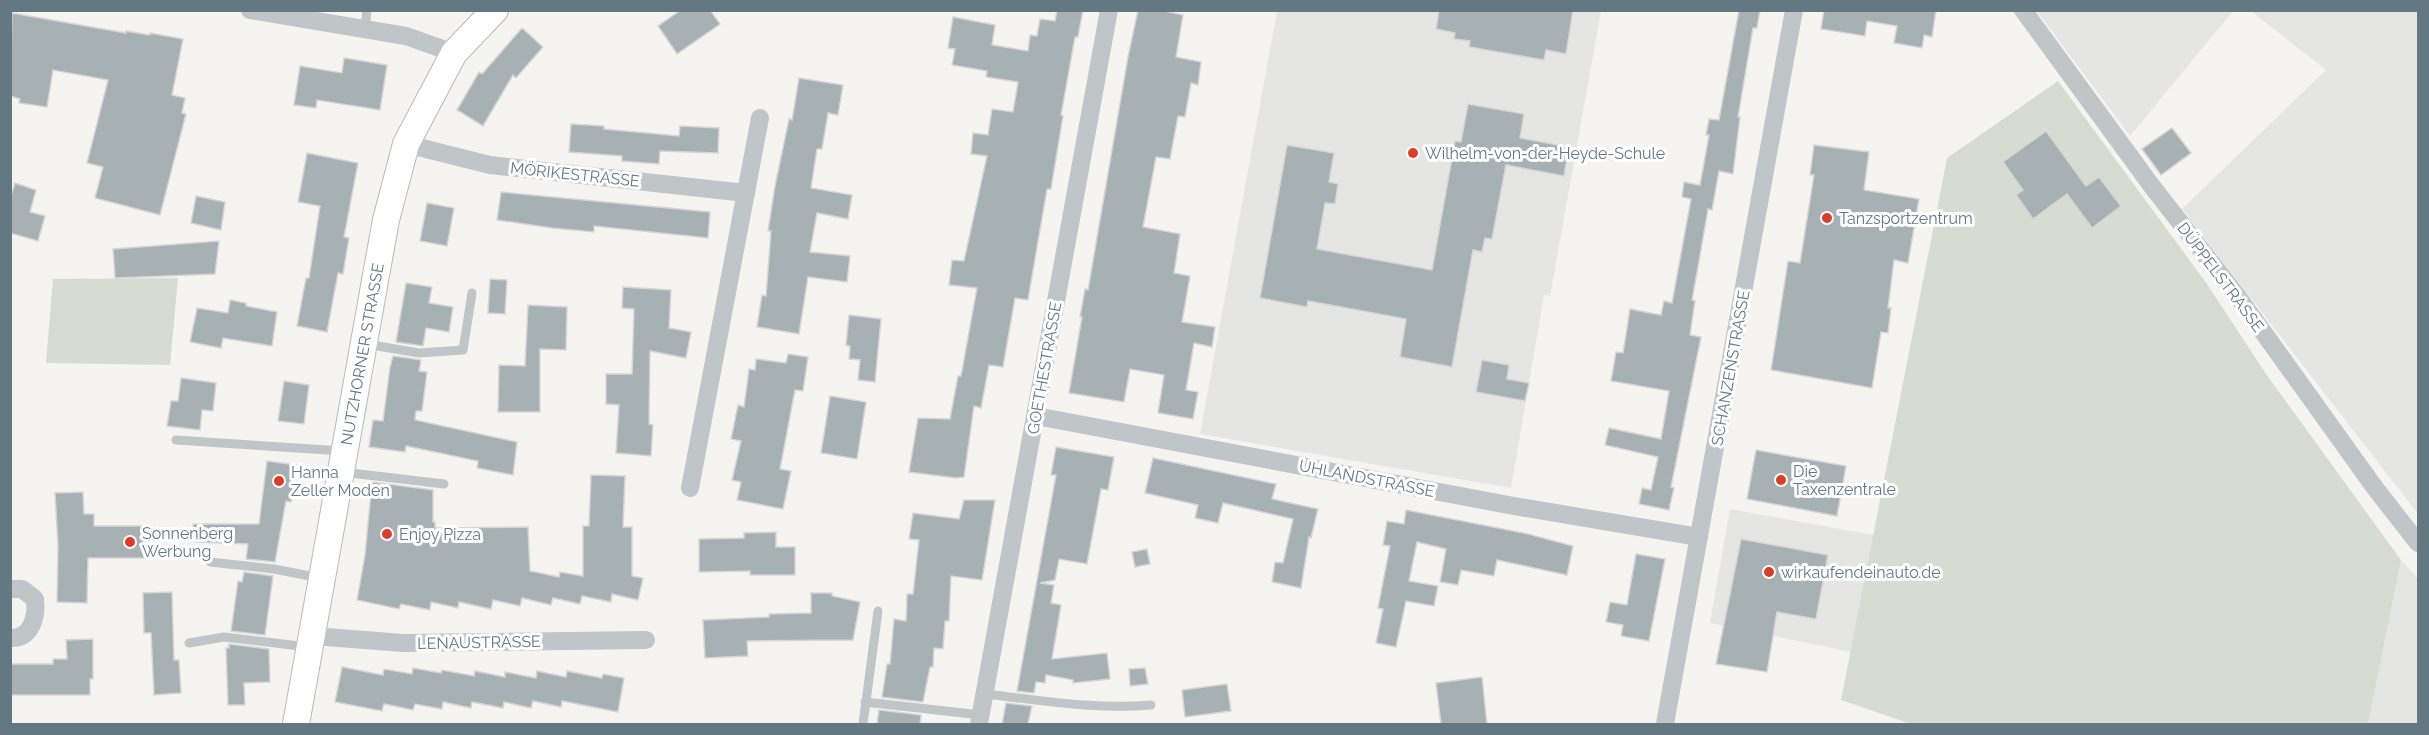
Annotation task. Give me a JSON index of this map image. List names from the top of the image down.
{
  "streets": {
    "main road": ["NUTZHORNER STRASSE"],
    "street": [
      "MÖRIKESTRASSE",
      "DÜPPELSTRASSE",
      "GOETHESTRASSE",
      "SCHANZENSTRASSE",
      "UHLANDSTRASSE",
      "LENAUSTRASSE"
    ]
  },
  "crossings": [
    ["MÖRIKESTRASSE", "NUTZHORNER STRASSE"],
    ["NUTZHORNER STRASSE", "LENAUSTRASSE"],
    ["GOETHESTRASSE", "UHLANDSTRASSE"],
    ["SCHANZENSTRASSE", "UHLANDSTRASSE"]
  ],
  "places": [
    "Wilhelm-von-der-Heyde-Schule",
    "Tanzsportzentrum",
    "Die Taxenzentrale",
    "Hanna Zeller Moden",
    "Enjoy Pizza",
    "Sonnenberg Werbung",
    "wirkaufendeinauto.de"
  ]
}
